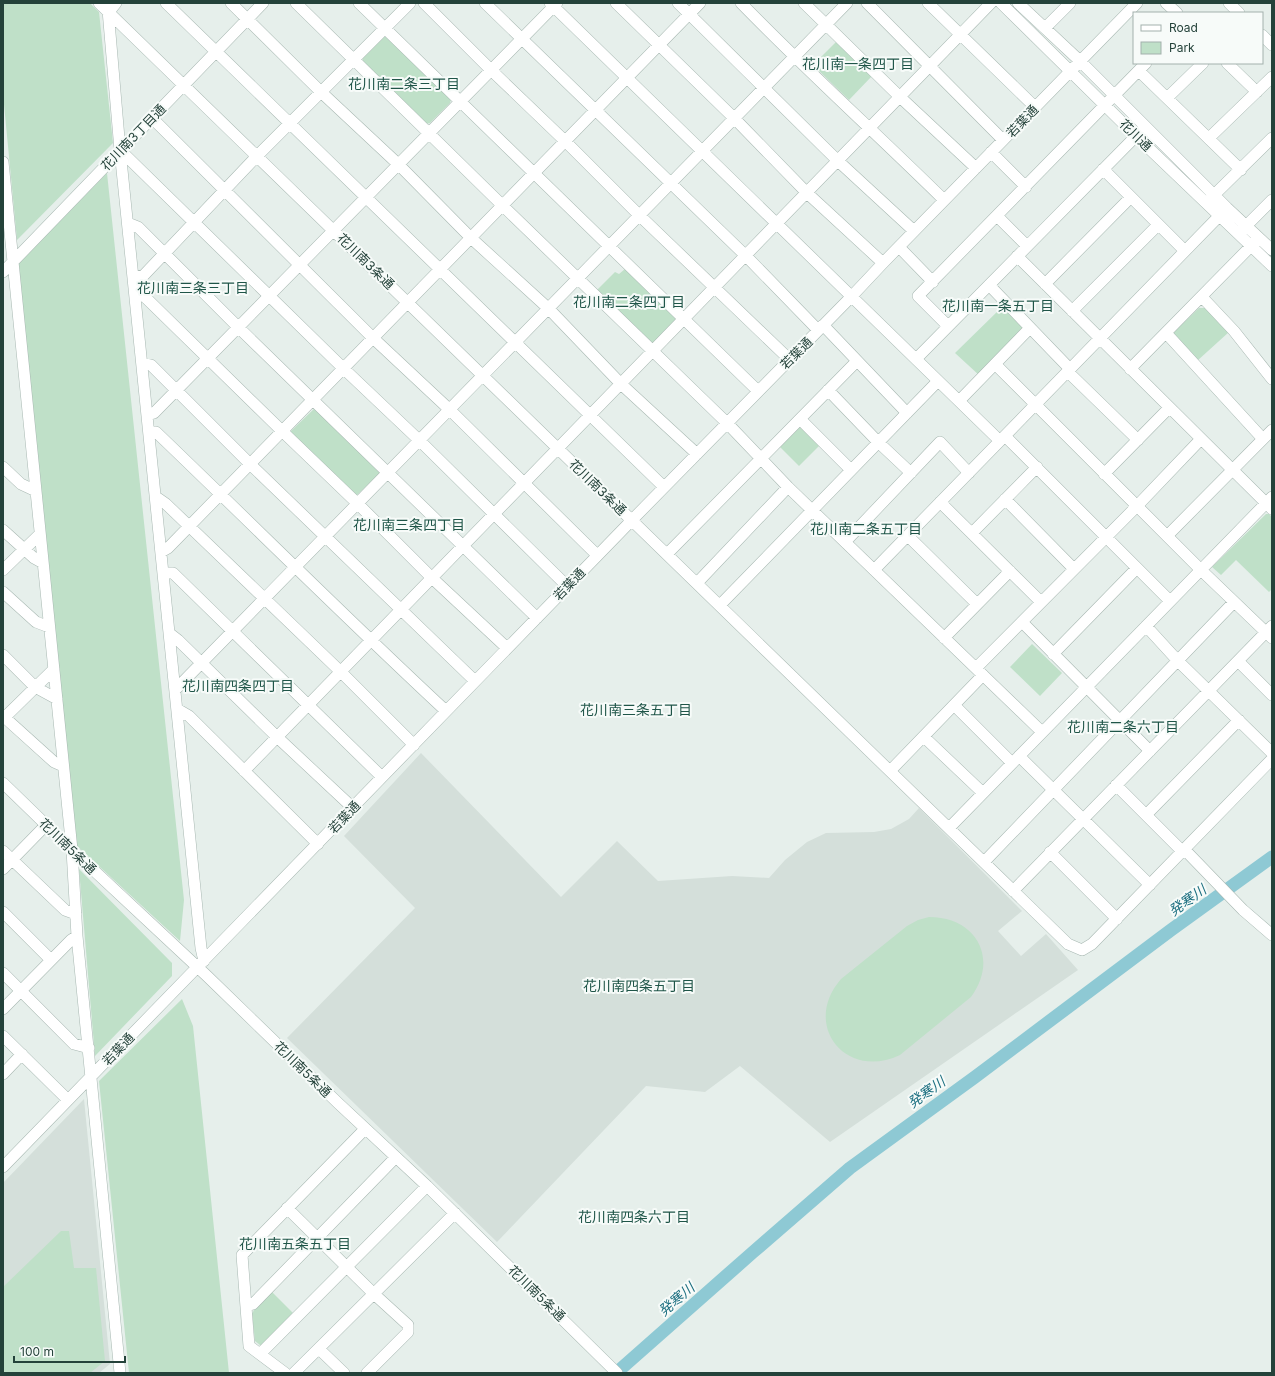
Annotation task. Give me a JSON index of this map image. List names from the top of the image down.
{
  "streets": {
    "street": [
      "若葉通",
      "花川通",
      "花川南3丁目通",
      "花川南3条通",
      "花川南5条通"
    ]
  },
  "crossings": [
    ["若葉通", "花川通"],
    ["若葉通", "花川南3条通"],
    ["若葉通", "花川南5条通"],
    ["花川南3丁目通", "花川南3条通"]
  ],
  "districts": [
    "花川南一条四丁目",
    "花川南二条三丁目",
    "花川南三条三丁目",
    "花川南二条四丁目",
    "花川南一条五丁目",
    "花川南三条四丁目",
    "花川南二条五丁目",
    "花川南四条四丁目",
    "花川南三条五丁目",
    "花川南二条六丁目",
    "花川南四条五丁目",
    "花川南四条六丁目",
    "花川南五条五丁目"
  ],
  "water": ["発寒川"],
  "legend": ["Road", "Park"],
  "scale_bar": "100 m"
}
